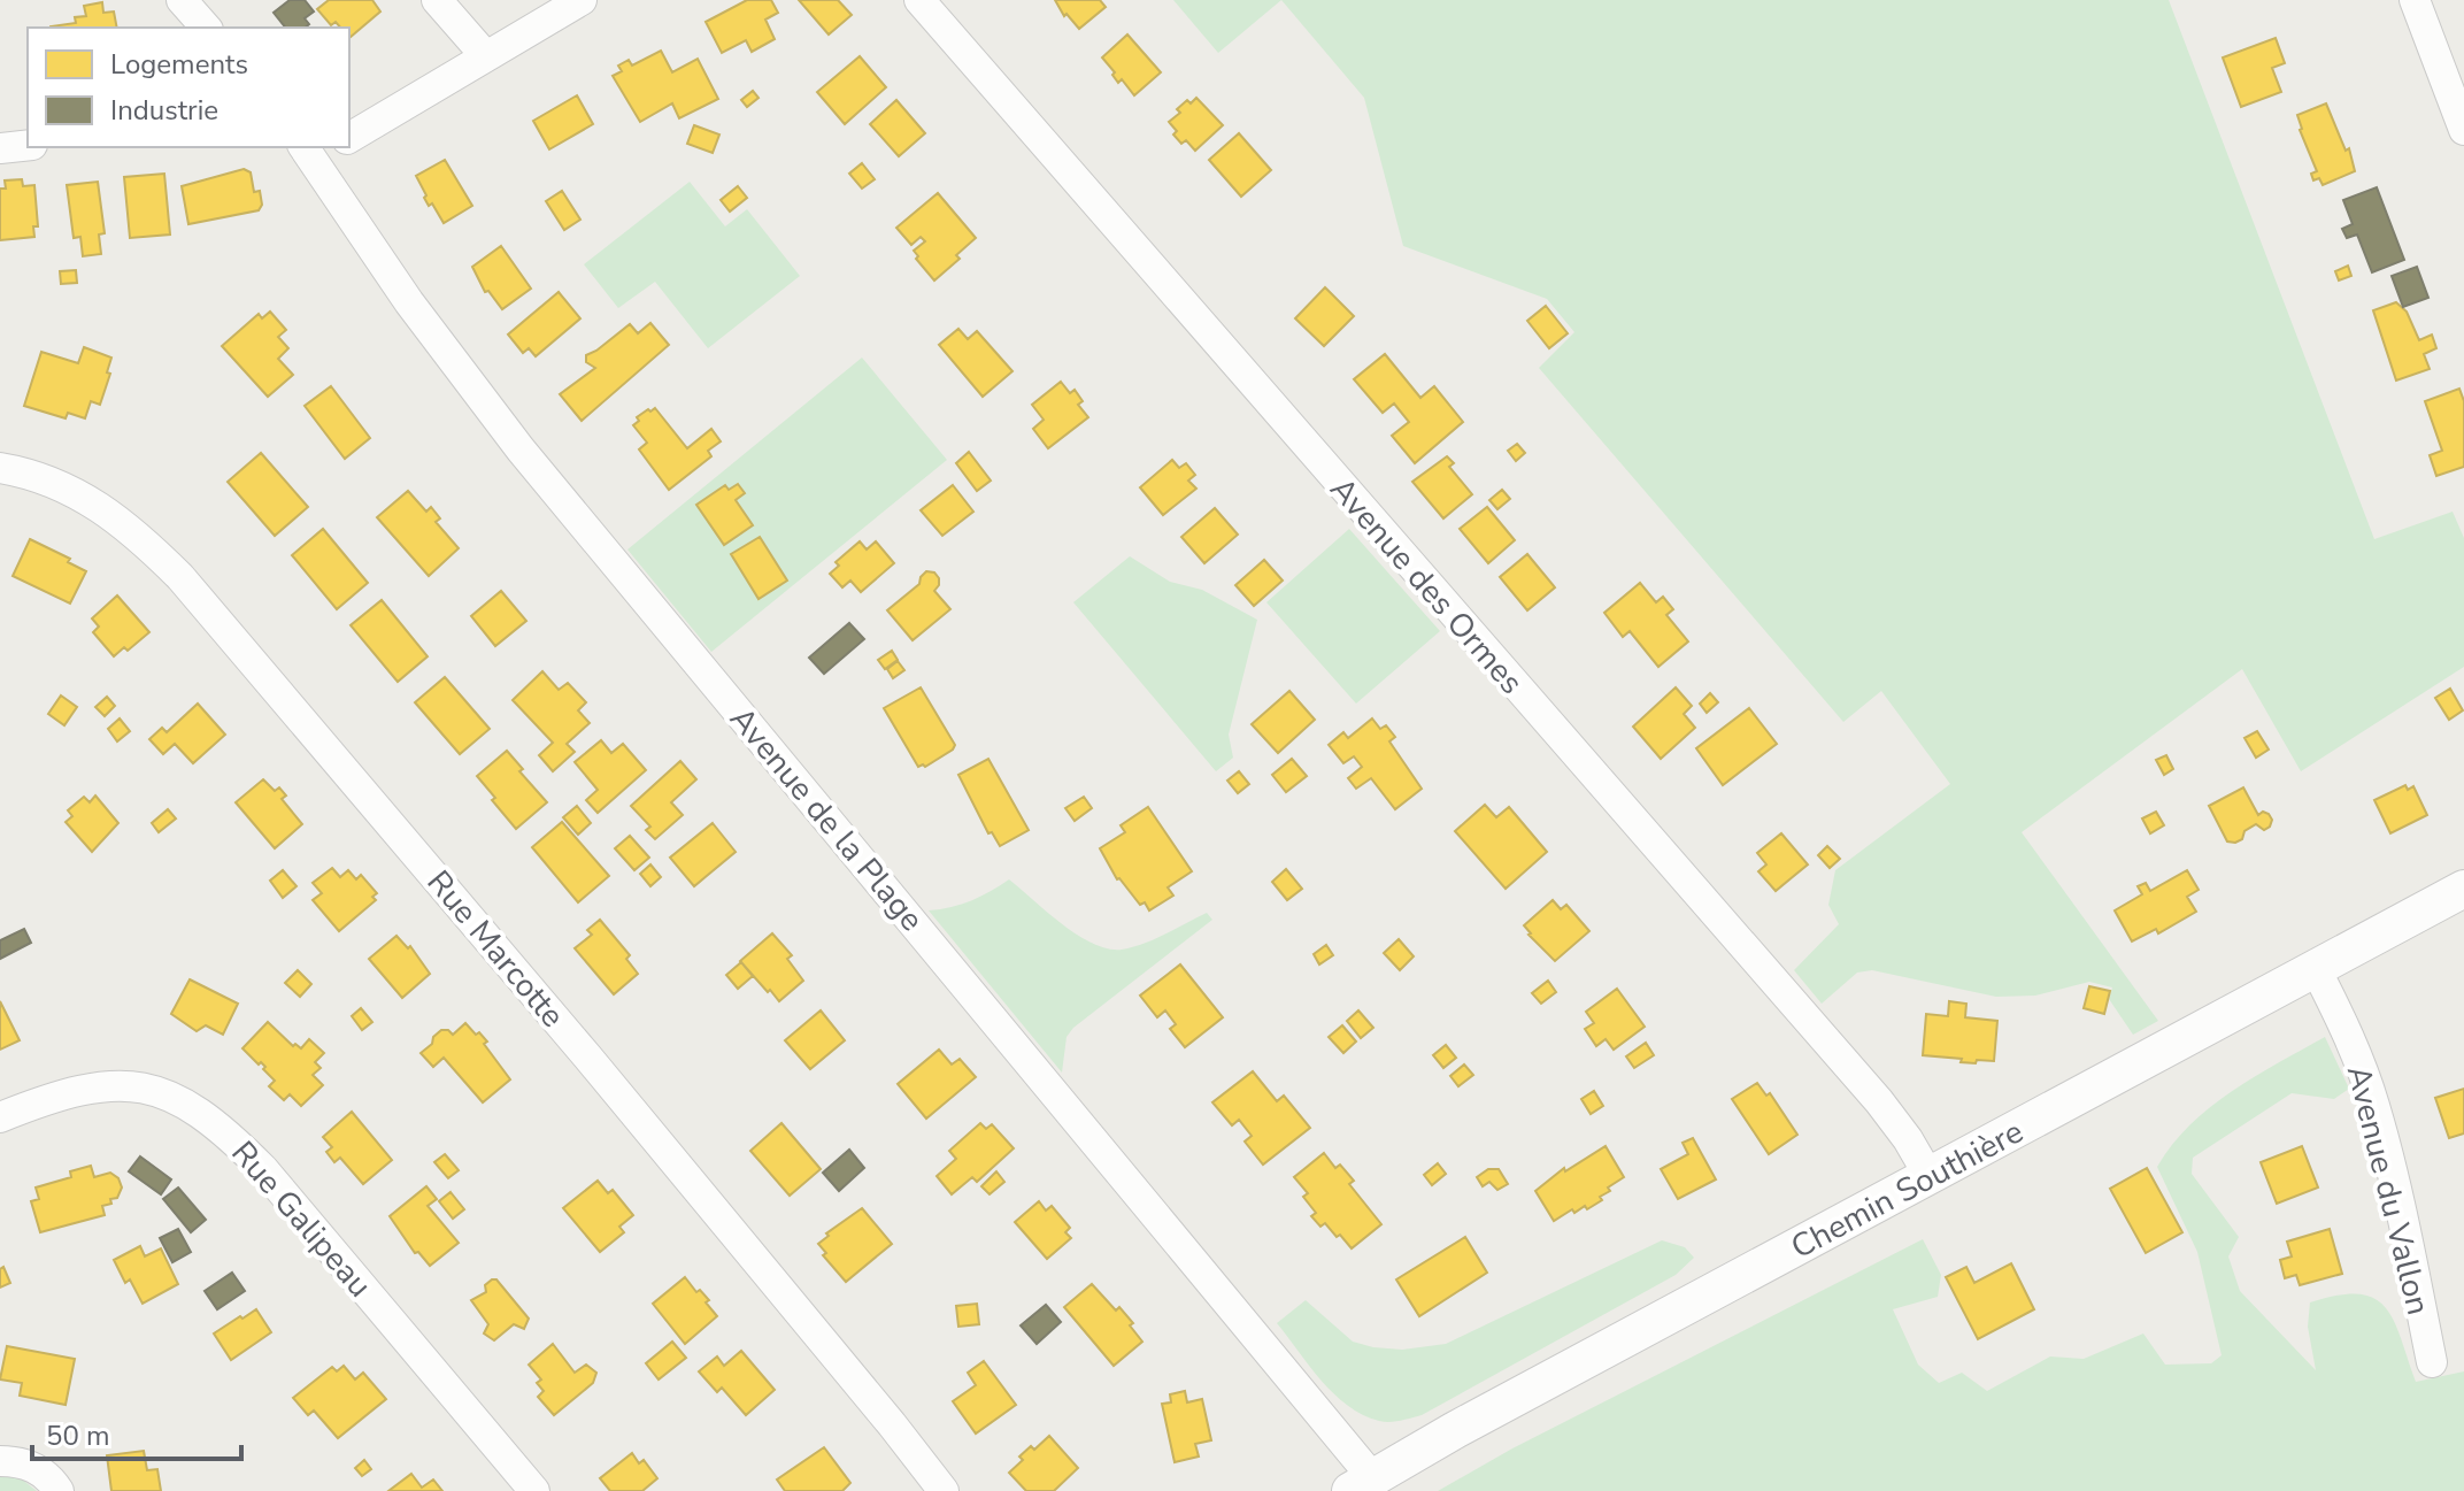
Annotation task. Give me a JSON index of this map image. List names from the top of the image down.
{
  "streets": {
    "street": [
      "Avenue des Ormes",
      "Avenue de la Plage",
      "Rue Marcotte",
      "Chemin Southière",
      "Avenue du Vallon",
      "Rue Galipeau"
    ]
  },
  "crossings": [
    ["Avenue des Ormes", "Chemin Southière"],
    ["Avenue de la Plage", "Chemin Southière"],
    ["Chemin Southière", "Avenue du Vallon"]
  ],
  "legend": ["Logements", "Industrie"],
  "scale_bar": "50 m"
}
